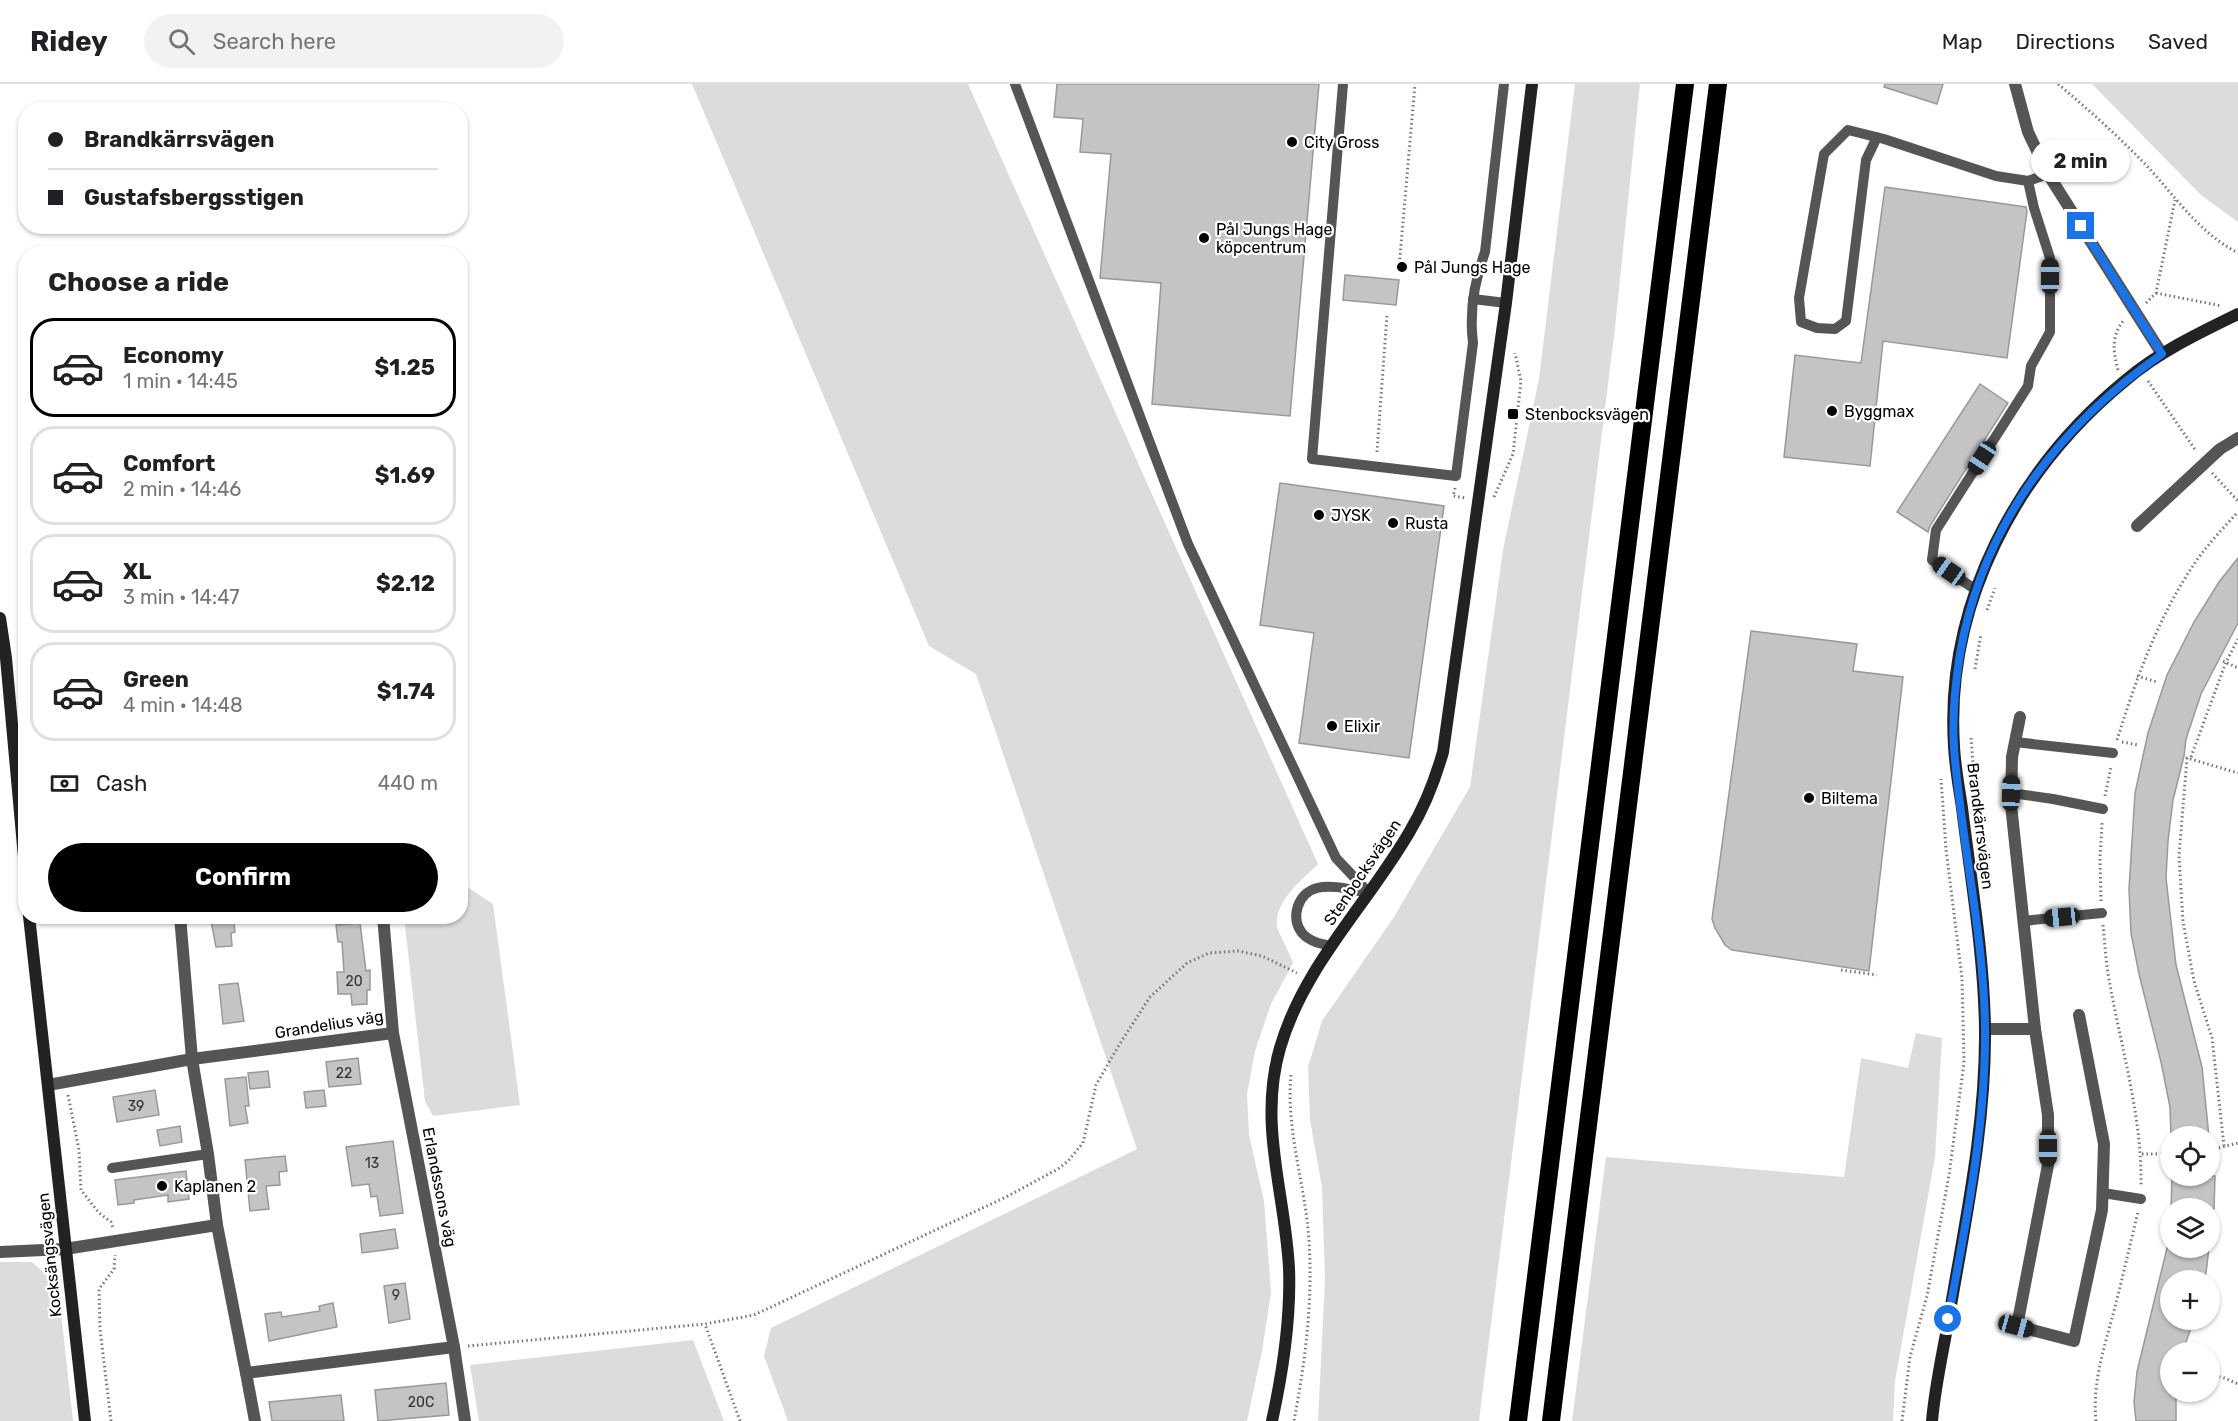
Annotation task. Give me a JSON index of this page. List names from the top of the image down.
{
  "streets": {
    "street": [
      "Brandkärrsvägen",
      "Stenbocksvägen",
      "Grandelius väg",
      "Erlandssons väg",
      "Kocksängsvägen"
    ]
  },
  "crossings": [
    ["Grandelius väg", "Erlandssons väg"],
    ["Grandelius väg", "Kocksängsvägen"]
  ],
  "places": {
    "other": [
      "City Gross",
      "Pål Jungs Hage köpcentrum",
      "Pål Jungs Hage",
      "Byggmax",
      "JYSK",
      "Rusta",
      "Elixir",
      "Biltema",
      "Kaplanen 2"
    ],
    "transit": ["Stenbocksvägen"]
  },
  "house_numbers": [
    "20",
    "22",
    "39",
    "13",
    "9",
    "20C"
  ],
  "page": {
    "header": "Ridey",
    "search": "Search here",
    "nav": ["Map", "Directions", "Saved"],
    "banner": ["Brandkärrsvägen", "Gustafsbergsstigen"],
    "bubble": "2 min",
    "heading": "Choose a ride",
    "list": [
      {
        "name": "Economy",
        "note": "1 min · 14:45",
        "value": "$1.25"
      },
      {
        "name": "Comfort",
        "note": "2 min · 14:46",
        "value": "$1.69"
      },
      {
        "name": "XL",
        "note": "3 min · 14:47",
        "value": "$2.12"
      },
      {
        "name": "Green",
        "note": "4 min · 14:48",
        "value": "$1.74"
      }
    ],
    "pay": ["Cash", "440 m"],
    "buttons": "Confirm",
    "map_buttons": ["+", "−"]
  }
}
